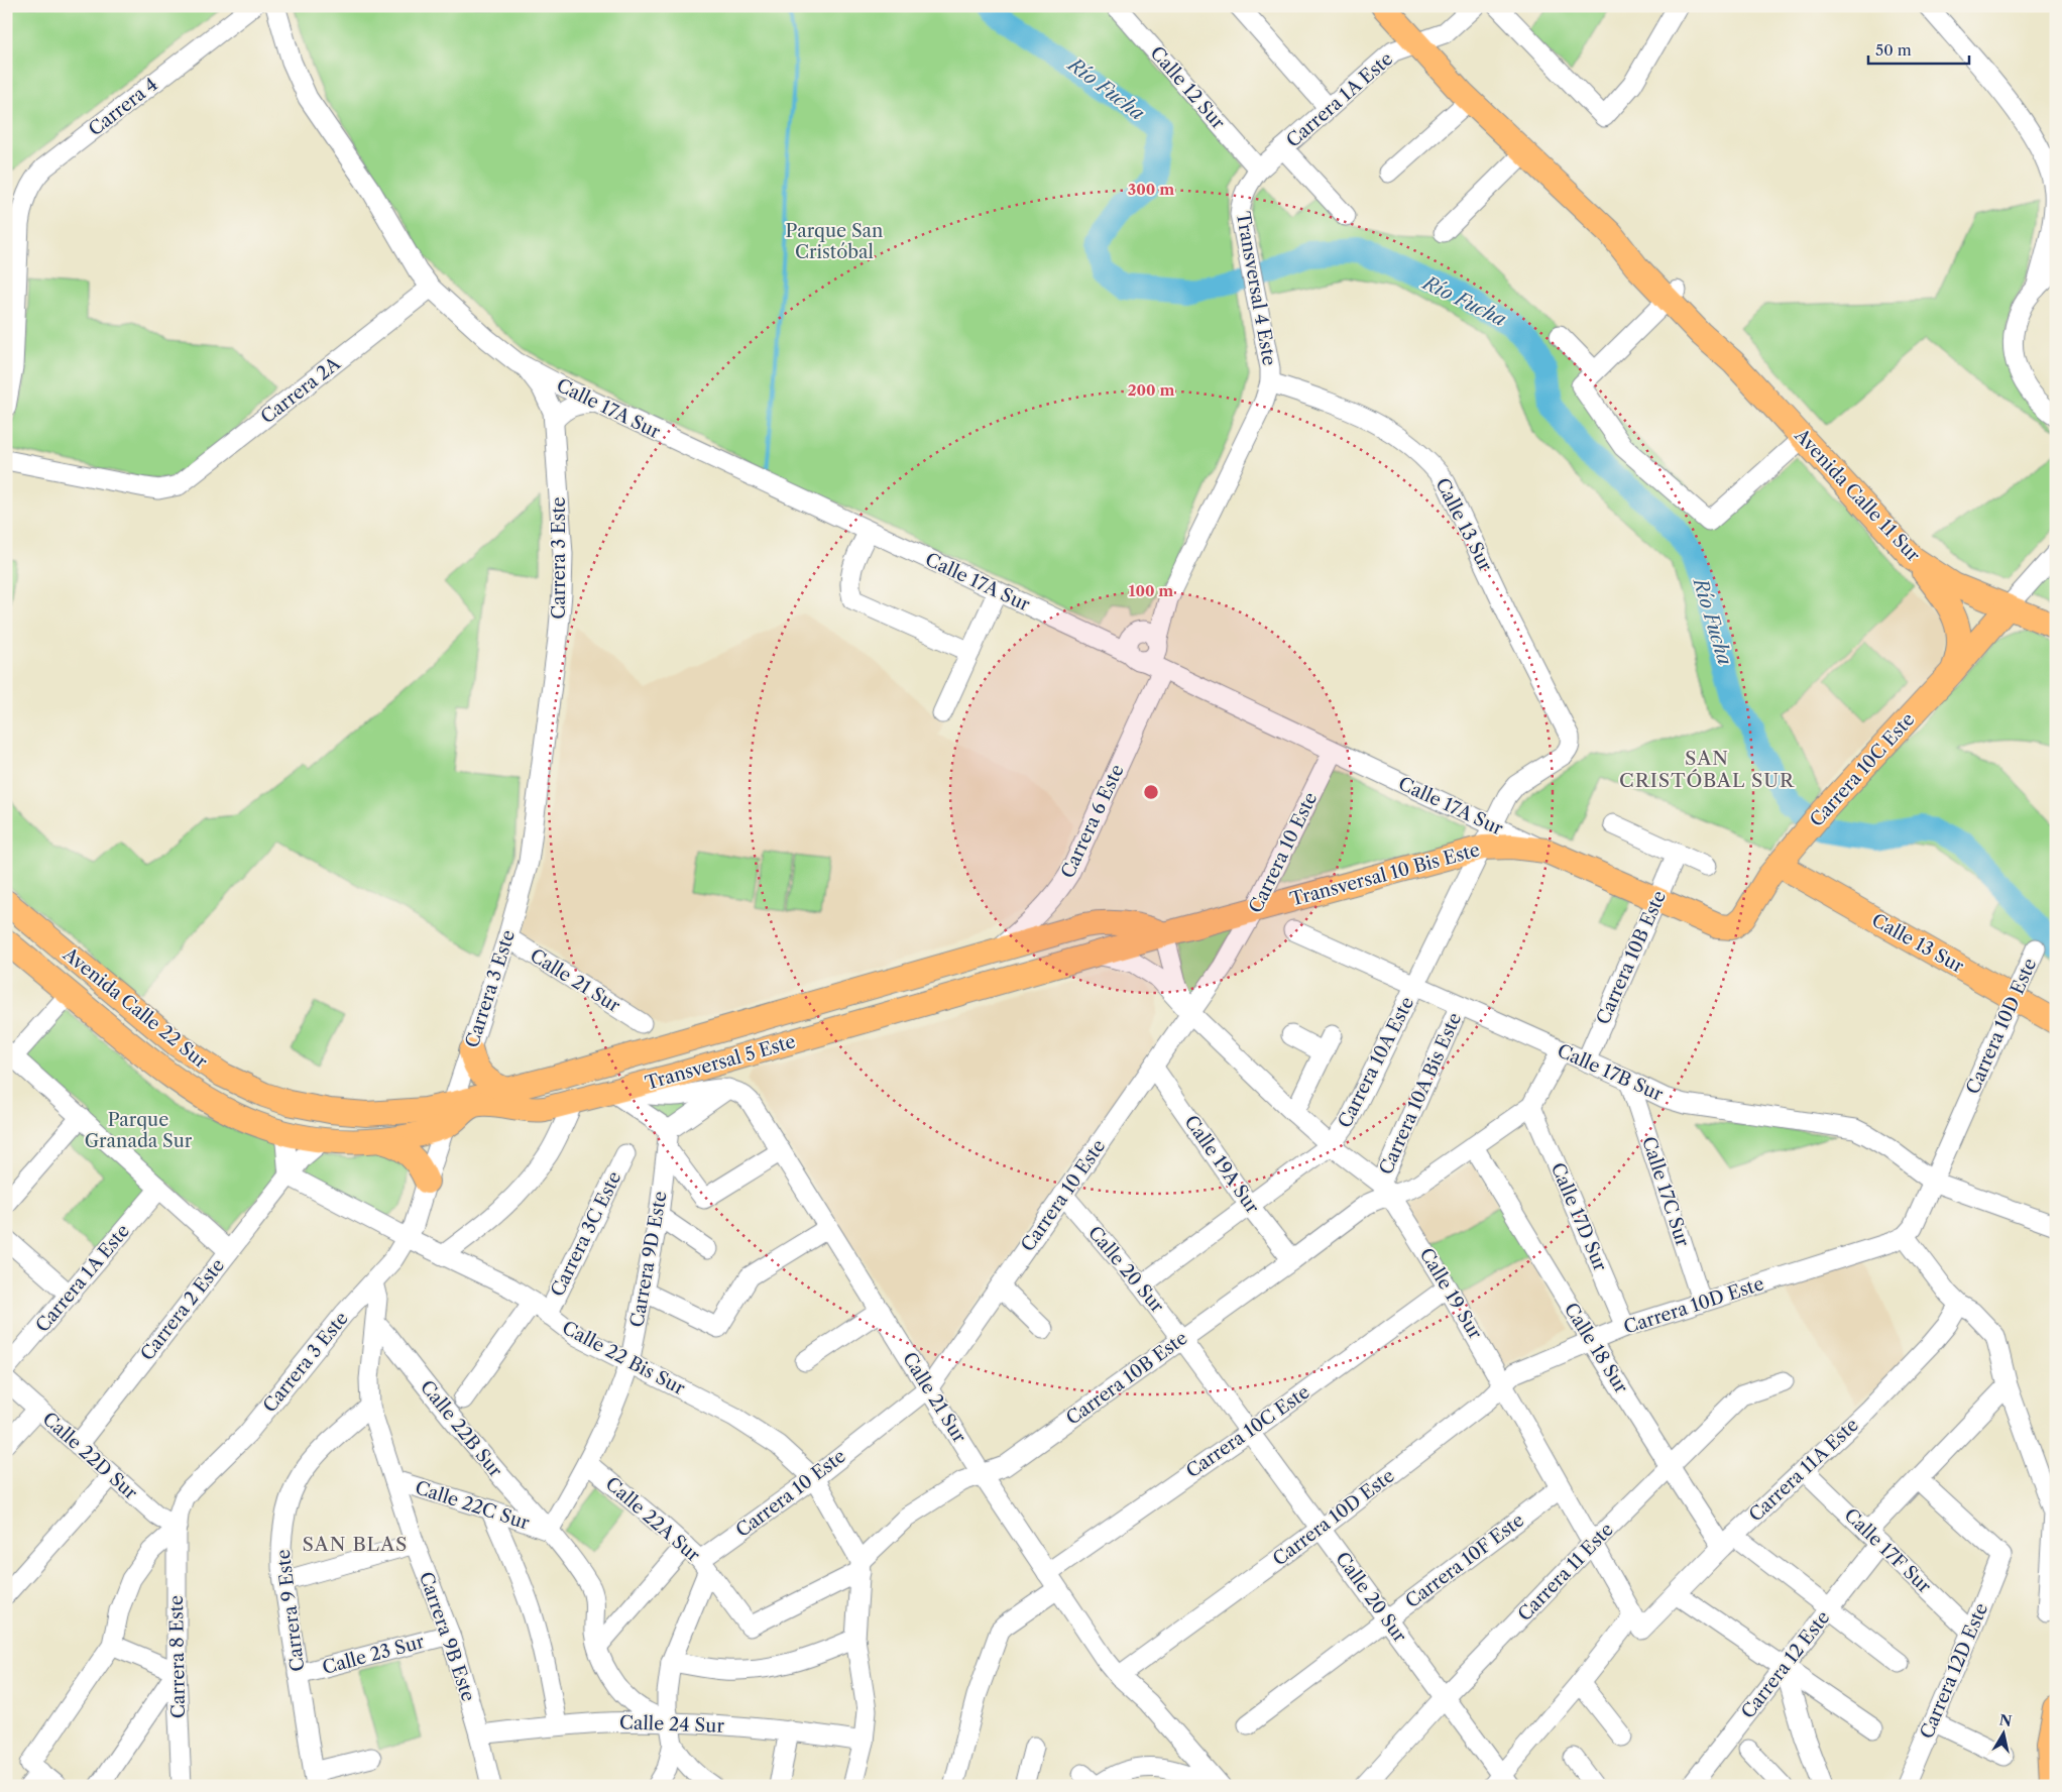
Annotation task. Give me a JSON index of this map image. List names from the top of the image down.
{
  "streets": {
    "main road": [
      "Calle 17A Sur",
      "Avenida Calle 11 Sur",
      "Calle 13 Sur",
      "Carrera 10C Este",
      "Transversal 10 Bis Este",
      "Avenida Calle 22 Sur",
      "Transversal 5 Este"
    ],
    "street": [
      "Calle 12 Sur",
      "Carrera 1A Este",
      "Carrera 4",
      "Transversal 4 Este",
      "Carrera 2A",
      "Carrera 3 Este",
      "Carrera 6 Este",
      "Carrera 10 Este",
      "Carrera 10B Este",
      "Calle 21 Sur",
      "Carrera 10D Este",
      "Carrera 10A Este",
      "Calle 17B Sur",
      "Carrera 10A Bis Este",
      "Calle 19A Sur",
      "Calle 17C Sur",
      "Calle 17D Sur",
      "Carrera 3C Este",
      "Carrera 9D Este",
      "Calle 20 Sur",
      "Calle 19 Sur",
      "Carrera 2 Este",
      "Calle 18 Sur",
      "Calle 22 Bis Sur",
      "Calle 22B Sur",
      "Calle 22D Sur",
      "Carrera 11A Este",
      "Calle 22C Sur",
      "Calle 22A Sur",
      "Calle 17F Sur",
      "Carrera 10F Este",
      "Carrera 11 Este",
      "Carrera 9 Este",
      "Carrera 9B Este",
      "Calle 23 Sur",
      "Carrera 8 Este",
      "Carrera 12 Este",
      "Carrera 12D Este",
      "Calle 24 Sur"
    ]
  },
  "crossings": [
    ["Calle 12 Sur", "Carrera 1A Este"],
    ["Calle 12 Sur", "Transversal 4 Este"],
    ["Carrera 1A Este", "Transversal 4 Este"],
    ["Carrera 1A Este", "Avenida Calle 11 Sur"],
    ["Transversal 4 Este", "Calle 13 Sur"],
    ["Carrera 2A", "Calle 17A Sur"],
    ["Calle 17A Sur", "Calle 13 Sur"],
    ["Calle 17A Sur", "Carrera 3 Este"],
    ["Calle 17A Sur", "Carrera 10C Este"],
    ["Calle 17A Sur", "Carrera 6 Este"],
    ["Calle 17A Sur", "Carrera 10 Este"],
    ["Calle 17A Sur", "Transversal 10 Bis Este"],
    ["Calle 17A Sur", "Carrera 10B Este"],
    ["Calle 17A Sur", "Carrera 10A Este"],
    ["Avenida Calle 11 Sur", "Carrera 10C Este"],
    ["Calle 13 Sur", "Carrera 10C Este"],
    ["Calle 13 Sur", "Carrera 10D Este"],
    ["Calle 13 Sur", "Carrera 10A Este"],
    ["Carrera 3 Este", "Calle 21 Sur"],
    ["Carrera 3 Este", "Avenida Calle 22 Sur"],
    ["Carrera 3 Este", "Transversal 5 Este"],
    ["Carrera 3 Este", "Calle 22 Bis Sur"],
    ["Carrera 3 Este", "Calle 22D Sur"],
    ["Carrera 3 Este", "Carrera 9B Este"],
    ["Carrera 3 Este", "Carrera 8 Este"],
    ["Carrera 10C Este", "Calle 21 Sur"],
    ["Carrera 10C Este", "Calle 20 Sur"],
    ["Carrera 10C Este", "Calle 19 Sur"],
    ["Carrera 6 Este", "Transversal 5 Este"],
    ["Carrera 10 Este", "Transversal 10 Bis Este"],
    ["Carrera 10 Este", "Calle 21 Sur"],
    ["Carrera 10 Este", "Calle 19A Sur"],
    ["Carrera 10 Este", "Calle 20 Sur"],
    ["Carrera 10 Este", "Calle 19 Sur"],
    ["Carrera 10 Este", "Calle 22 Bis Sur"],
    ["Carrera 10 Este", "Calle 22A Sur"],
    ["Transversal 10 Bis Este", "Transversal 5 Este"],
    ["Transversal 10 Bis Este", "Carrera 10A Este"],
    ["Transversal 10 Bis Este", "Calle 19 Sur"],
    ["Carrera 10B Este", "Calle 21 Sur"],
    ["Carrera 10B Este", "Calle 17B Sur"],
    ["Carrera 10B Este", "Carrera 10A Bis Este"],
    ["Carrera 10B Este", "Calle 19A Sur"],
    ["Carrera 10B Este", "Calle 17D Sur"],
    ["Carrera 10B Este", "Calle 20 Sur"],
    ["Carrera 10B Este", "Calle 19 Sur"],
    ["Carrera 10B Este", "Calle 18 Sur"],
    ["Carrera 10B Este", "Calle 22 Bis Sur"],
    ["Carrera 10B Este", "Calle 22A Sur"],
    ["Calle 21 Sur", "Carrera 10D Este"],
    ["Avenida Calle 22 Sur", "Transversal 5 Este"],
    ["Avenida Calle 22 Sur", "Carrera 2 Este"],
    ["Carrera 10D Este", "Calle 17B Sur"],
    ["Carrera 10D Este", "Calle 17C Sur"],
    ["Carrera 10D Este", "Calle 17D Sur"],
    ["Carrera 10D Este", "Calle 20 Sur"],
    ["Carrera 10D Este", "Calle 19 Sur"],
    ["Carrera 10D Este", "Calle 18 Sur"],
    ["Transversal 5 Este", "Calle 19 Sur"],
    ["Carrera 10A Este", "Calle 17B Sur"],
    ["Carrera 10A Este", "Calle 19A Sur"],
    ["Carrera 10A Este", "Calle 20 Sur"],
    ["Carrera 10A Este", "Calle 19 Sur"],
    ["Calle 17B Sur", "Carrera 10A Bis Este"],
    ["Calle 17B Sur", "Calle 17C Sur"],
    ["Carrera 10A Bis Este", "Calle 19 Sur"],
    ["Carrera 3C Este", "Calle 22 Bis Sur"],
    ["Carrera 9D Este", "Calle 22 Bis Sur"],
    ["Carrera 9D Este", "Calle 22B Sur"],
    ["Carrera 9D Este", "Calle 22C Sur"],
    ["Carrera 9D Este", "Calle 22A Sur"],
    ["Calle 20 Sur", "Carrera 11A Este"],
    ["Calle 20 Sur", "Carrera 10F Este"],
    ["Calle 20 Sur", "Carrera 11 Este"],
    ["Calle 19 Sur", "Carrera 11A Este"],
    ["Calle 19 Sur", "Carrera 10F Este"],
    ["Calle 19 Sur", "Carrera 11 Este"],
    ["Carrera 2 Este", "Calle 22 Bis Sur"],
    ["Carrera 2 Este", "Calle 22D Sur"],
    ["Calle 18 Sur", "Carrera 11A Este"],
    ["Calle 18 Sur", "Carrera 11 Este"],
    ["Calle 18 Sur", "Carrera 12 Este"],
    ["Calle 22 Bis Sur", "Calle 22A Sur"],
    ["Calle 22B Sur", "Calle 22C Sur"],
    ["Calle 22B Sur", "Carrera 9B Este"],
    ["Calle 22B Sur", "Calle 24 Sur"],
    ["Calle 22D Sur", "Carrera 8 Este"],
    ["Carrera 11A Este", "Calle 17F Sur"],
    ["Calle 22C Sur", "Carrera 9B Este"],
    ["Calle 17F Sur", "Carrera 12 Este"],
    ["Calle 17F Sur", "Carrera 12D Este"],
    ["Carrera 9 Este", "Carrera 9B Este"],
    ["Carrera 9 Este", "Calle 23 Sur"],
    ["Carrera 9B Este", "Calle 23 Sur"],
    ["Carrera 9B Este", "Calle 24 Sur"],
    ["Carrera 12 Este", "Carrera 12D Este"]
  ],
  "districts": ["SAN CRISTÓBAL SUR", "SAN BLAS"],
  "water": ["Río Fucha"],
  "parks": ["Parque San Cristóbal", "Parque Granada Sur"],
  "scale_bar": "50 m",
  "north": "top",
  "rings": ["300 m", "200 m", "100 m"]
}
